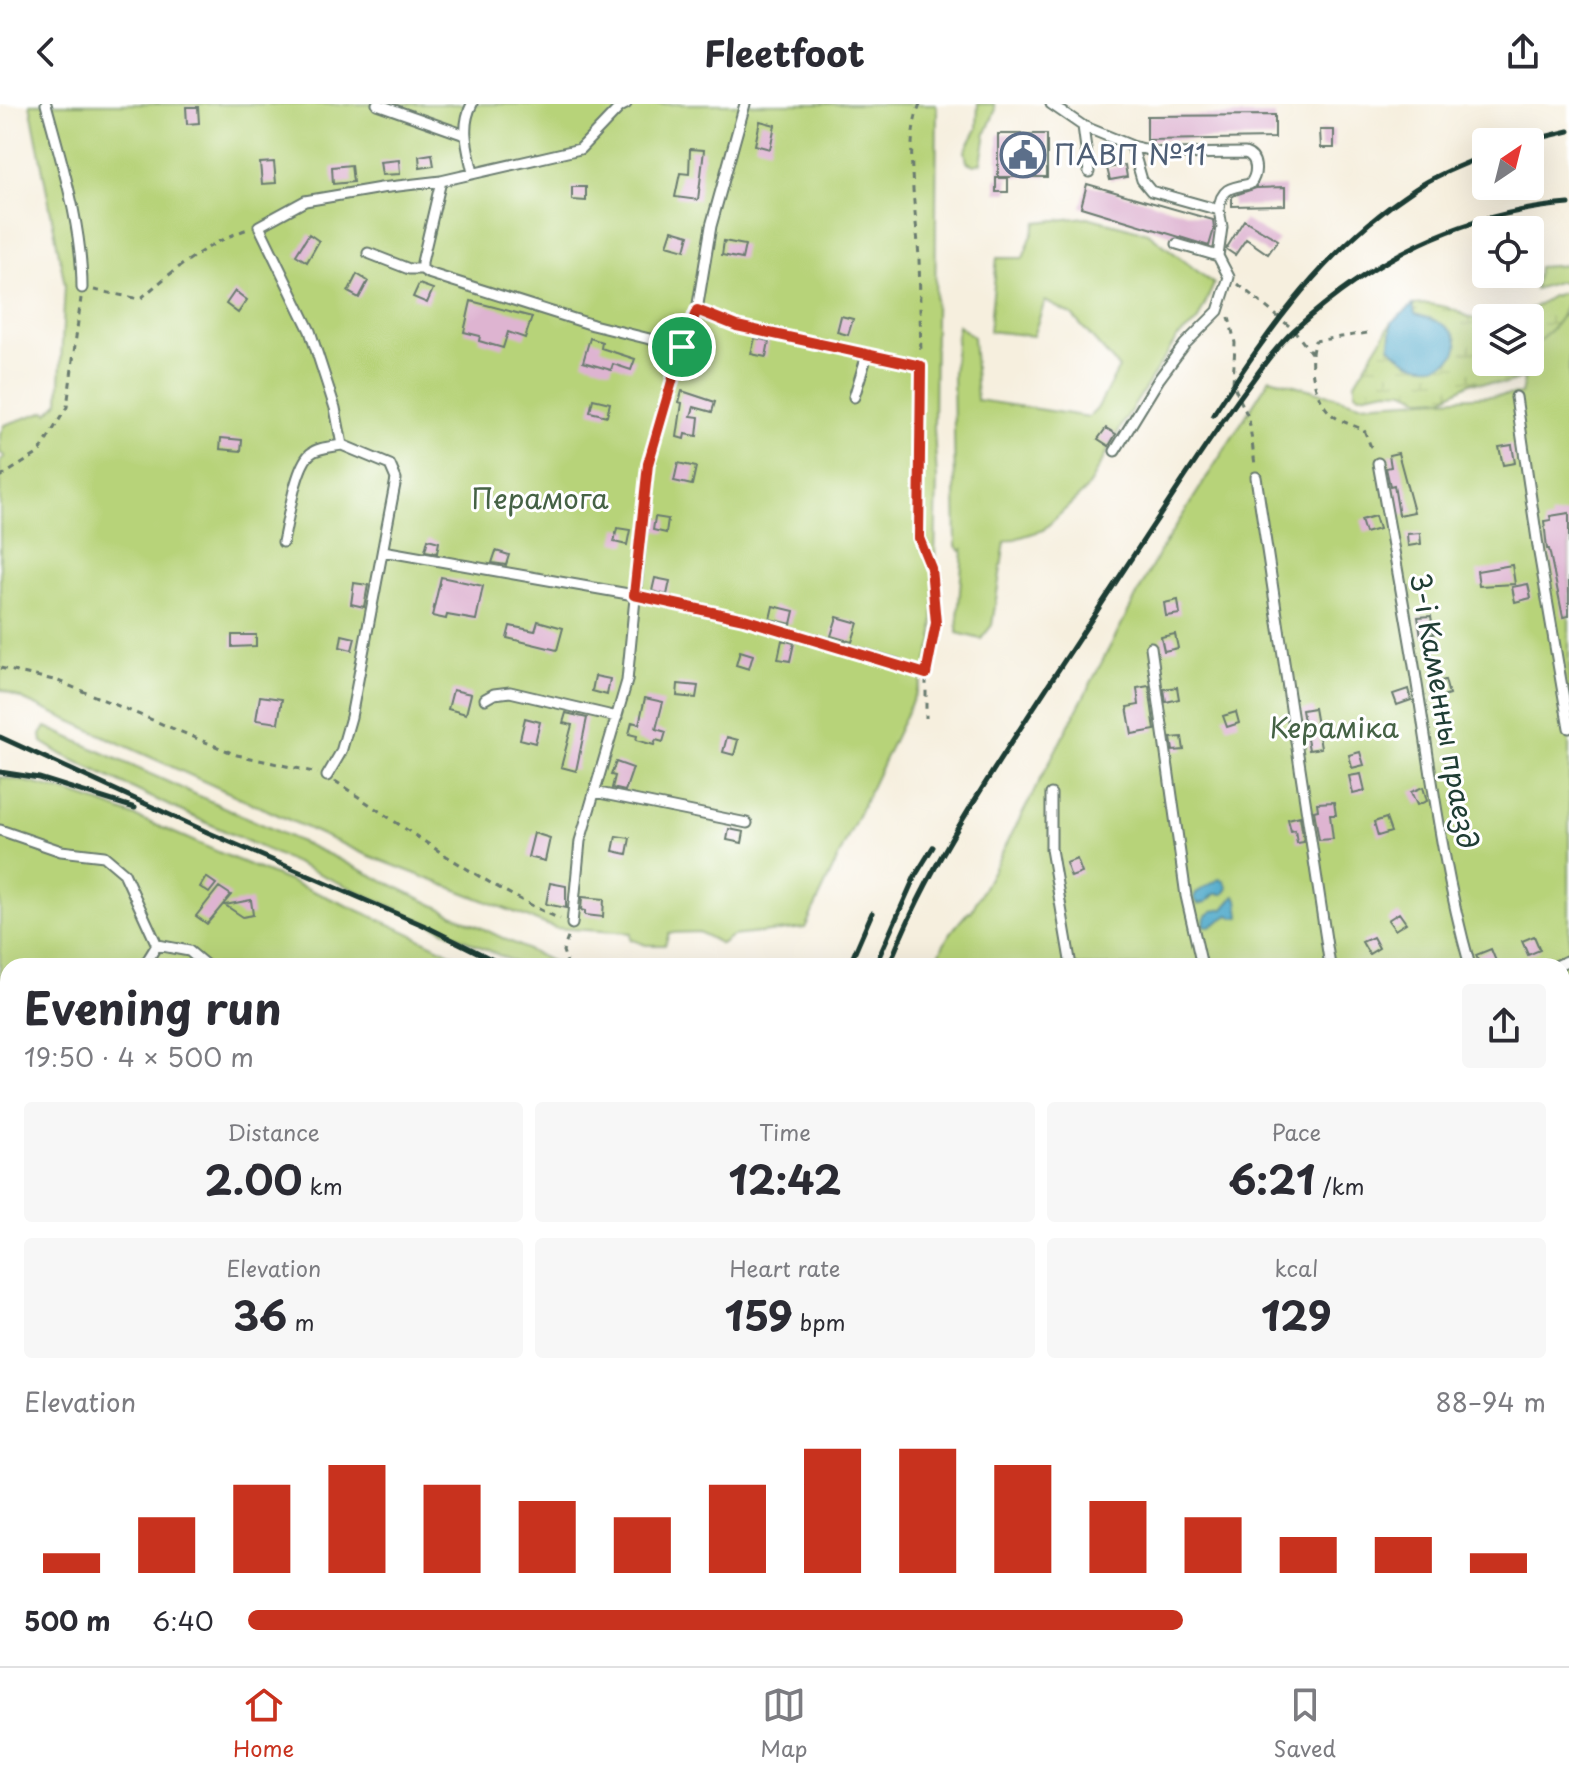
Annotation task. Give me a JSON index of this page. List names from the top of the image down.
{
  "streets": {
    "lane": ["3-і Каменны праезд"]
  },
  "parks": ["Перамога", "Кераміка"],
  "places": {
    "public building": ["ПАВП №11"]
  },
  "north": "top right",
  "page": {
    "header": "Fleetfoot",
    "heading": ["Evening run", "19:50 · 4 × 500 m"],
    "stats": [
      ["Distance", "2.00 km"],
      ["Time", "12:42"],
      ["Pace", "6:21 /km"],
      ["Elevation", "36 m"],
      ["Heart rate", "159 bpm"],
      ["kcal", "129"]
    ],
    "chart": ["Elevation", "88–94 m"],
    "list": [
      {
        "name": "500 m",
        "note": "6:40"
      }
    ],
    "tabs": ["Home", "Map", "Saved"]
  }
}
